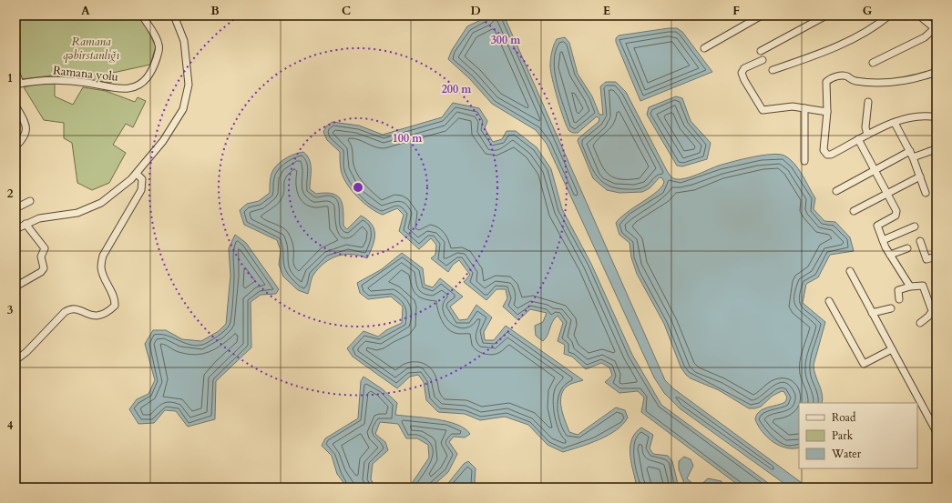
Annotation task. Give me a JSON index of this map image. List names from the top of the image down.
{
  "streets": {
    "street": ["Ramana yolu"]
  },
  "parks": ["Ramana qəbirstanlığı"],
  "legend": ["Road", "Park", "Water"],
  "grid": {
    "columns": [
      "A",
      "B",
      "C",
      "D",
      "E",
      "F",
      "G"
    ],
    "rows": [
      "1",
      "2",
      "3",
      "4"
    ]
  },
  "rings": ["300 m", "200 m", "100 m"]
}
